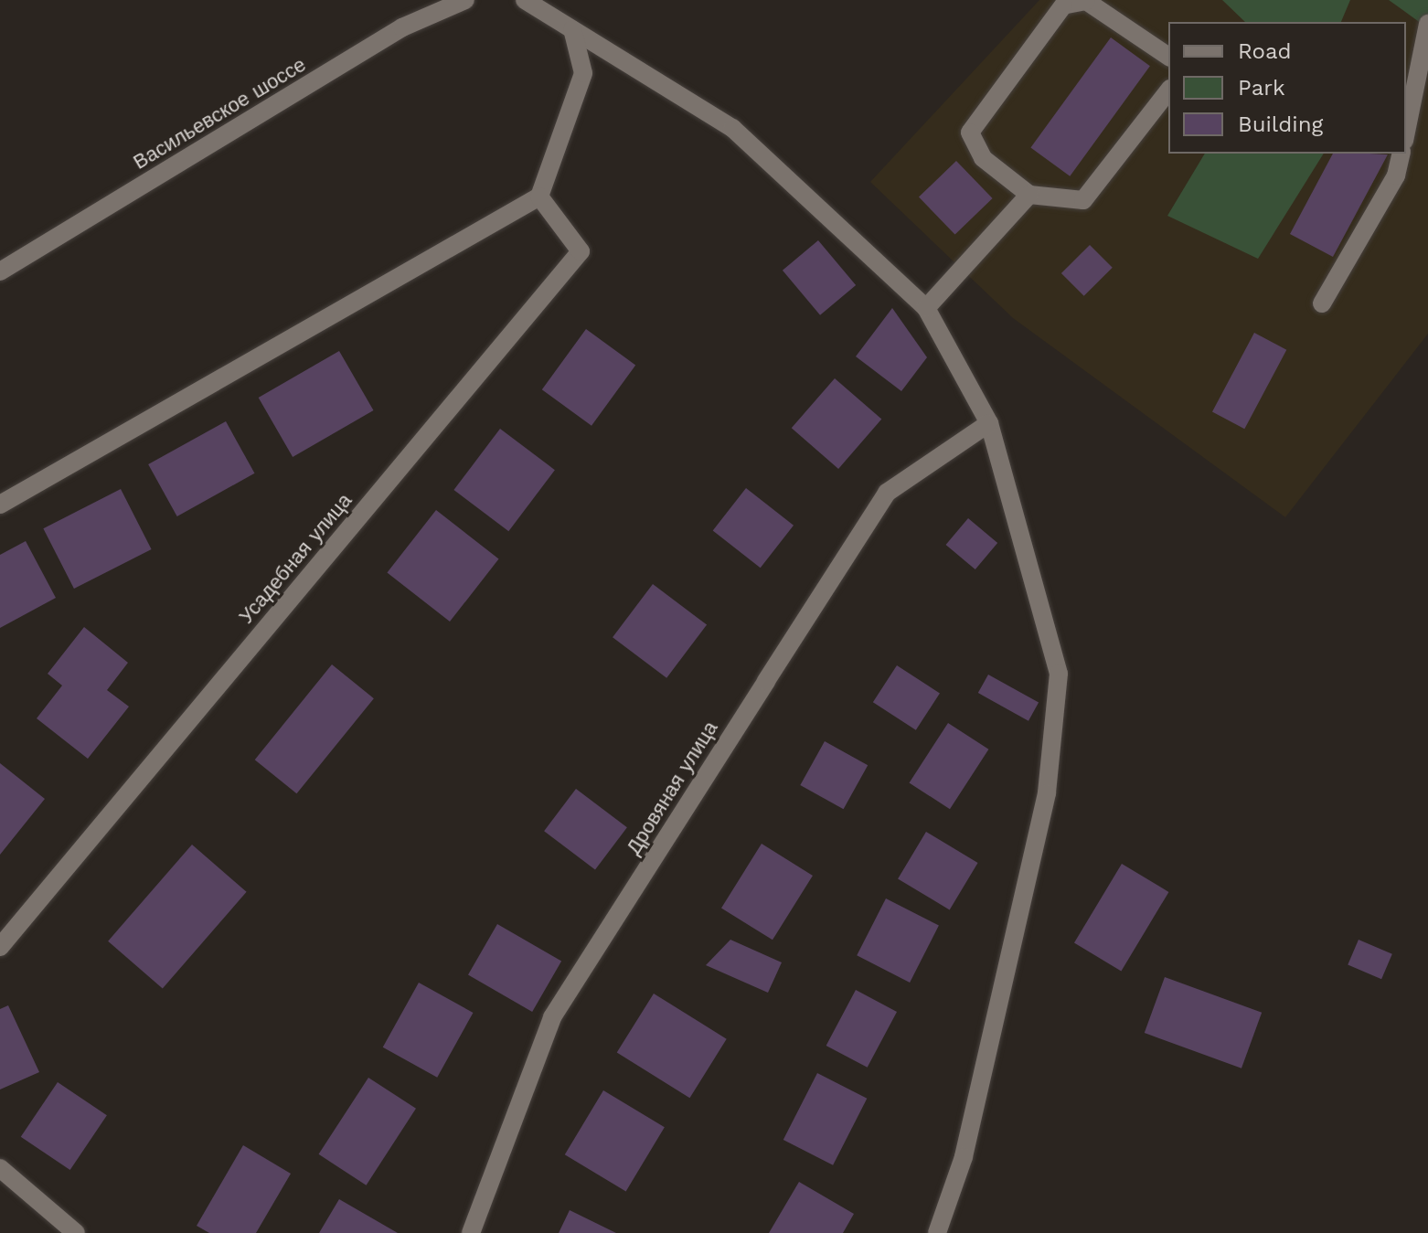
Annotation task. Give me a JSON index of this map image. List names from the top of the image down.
{
  "streets": {
    "street": ["Васильевское шоссе", "Усадебная улица", "Дровяная улица"]
  },
  "legend": ["Road", "Park", "Building"]
}
